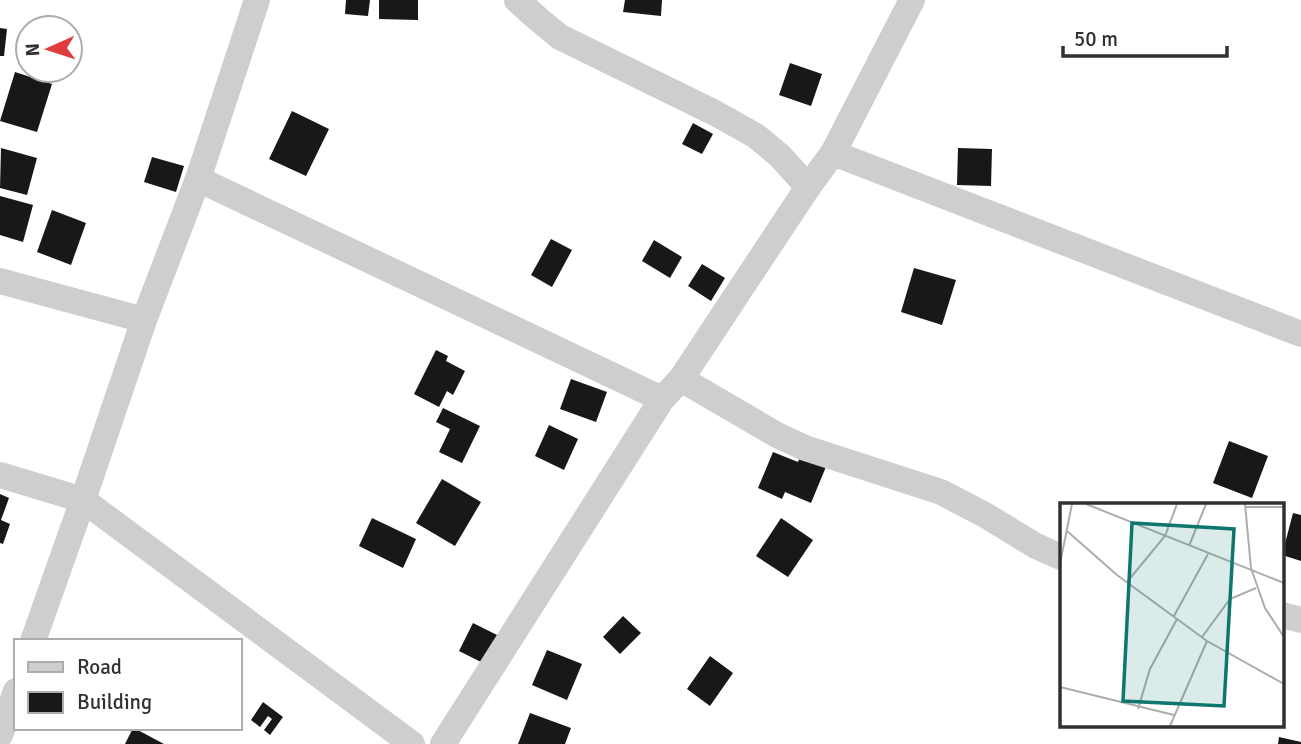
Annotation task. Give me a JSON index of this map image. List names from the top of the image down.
{
  "legend": ["Road", "Building"],
  "scale_bar": "50 m",
  "north": "left"
}
